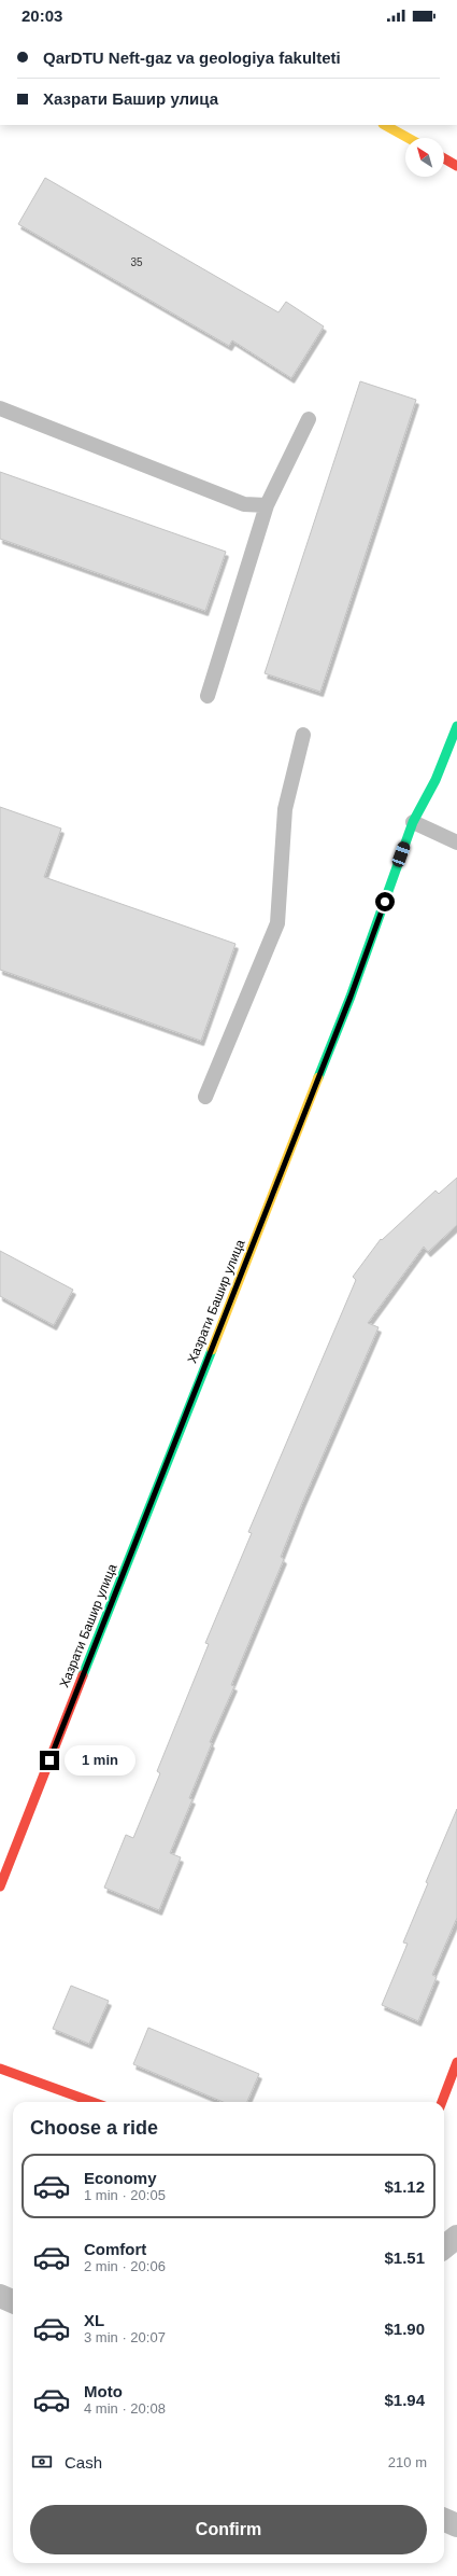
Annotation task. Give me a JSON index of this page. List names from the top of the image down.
{
  "streets": {
    "street": ["Хазрати Башир улица"]
  },
  "house_numbers": ["35"],
  "north": "top left",
  "page": {
    "status": "20:03",
    "banner": ["QarDTU Neft-gaz va geologiya fakulteti", "Хазрати Башир улица"],
    "bubble": "1 min",
    "heading": "Choose a ride",
    "list": [
      {
        "name": "Economy",
        "note": "1 min · 20:05",
        "value": "$1.12"
      },
      {
        "name": "Comfort",
        "note": "2 min · 20:06",
        "value": "$1.51"
      },
      {
        "name": "XL",
        "note": "3 min · 20:07",
        "value": "$1.90"
      },
      {
        "name": "Moto",
        "note": "4 min · 20:08",
        "value": "$1.94"
      }
    ],
    "pay": ["Cash", "210 m"],
    "buttons": "Confirm"
  }
}
